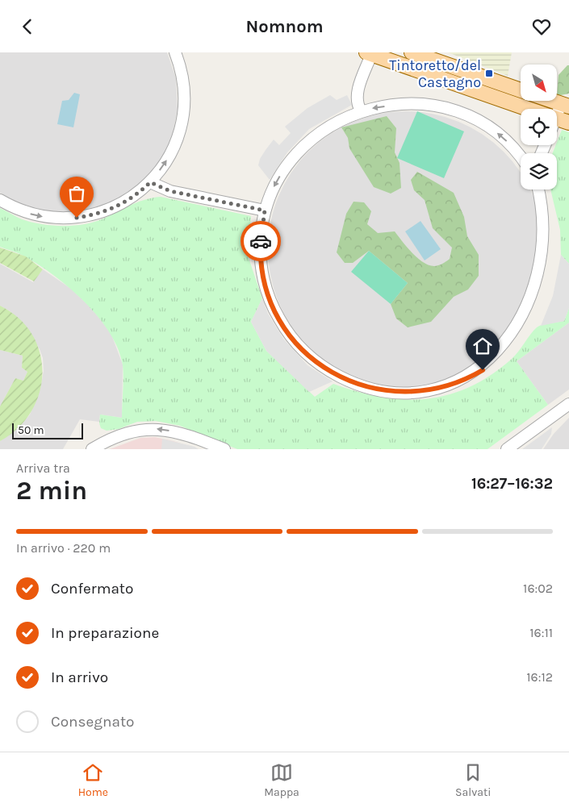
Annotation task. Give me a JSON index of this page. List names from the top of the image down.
{
  "places": {
    "transit": ["Tintoretto/del Castagno"]
  },
  "scale_bar": "50 m",
  "north": "bottom right",
  "page": {
    "header": "Nomnom",
    "scale": "50 m",
    "heading": ["2 min", "Arriva tra", "16:27–16:32"],
    "bar": "In arrivo · 220 m",
    "list": [
      ["Confermato", "16:02"],
      ["In preparazione", "16:11"],
      ["In arrivo", "16:12"],
      "Consegnato"
    ],
    "tabs": ["Home", "Mappa", "Salvati"]
  }
}
